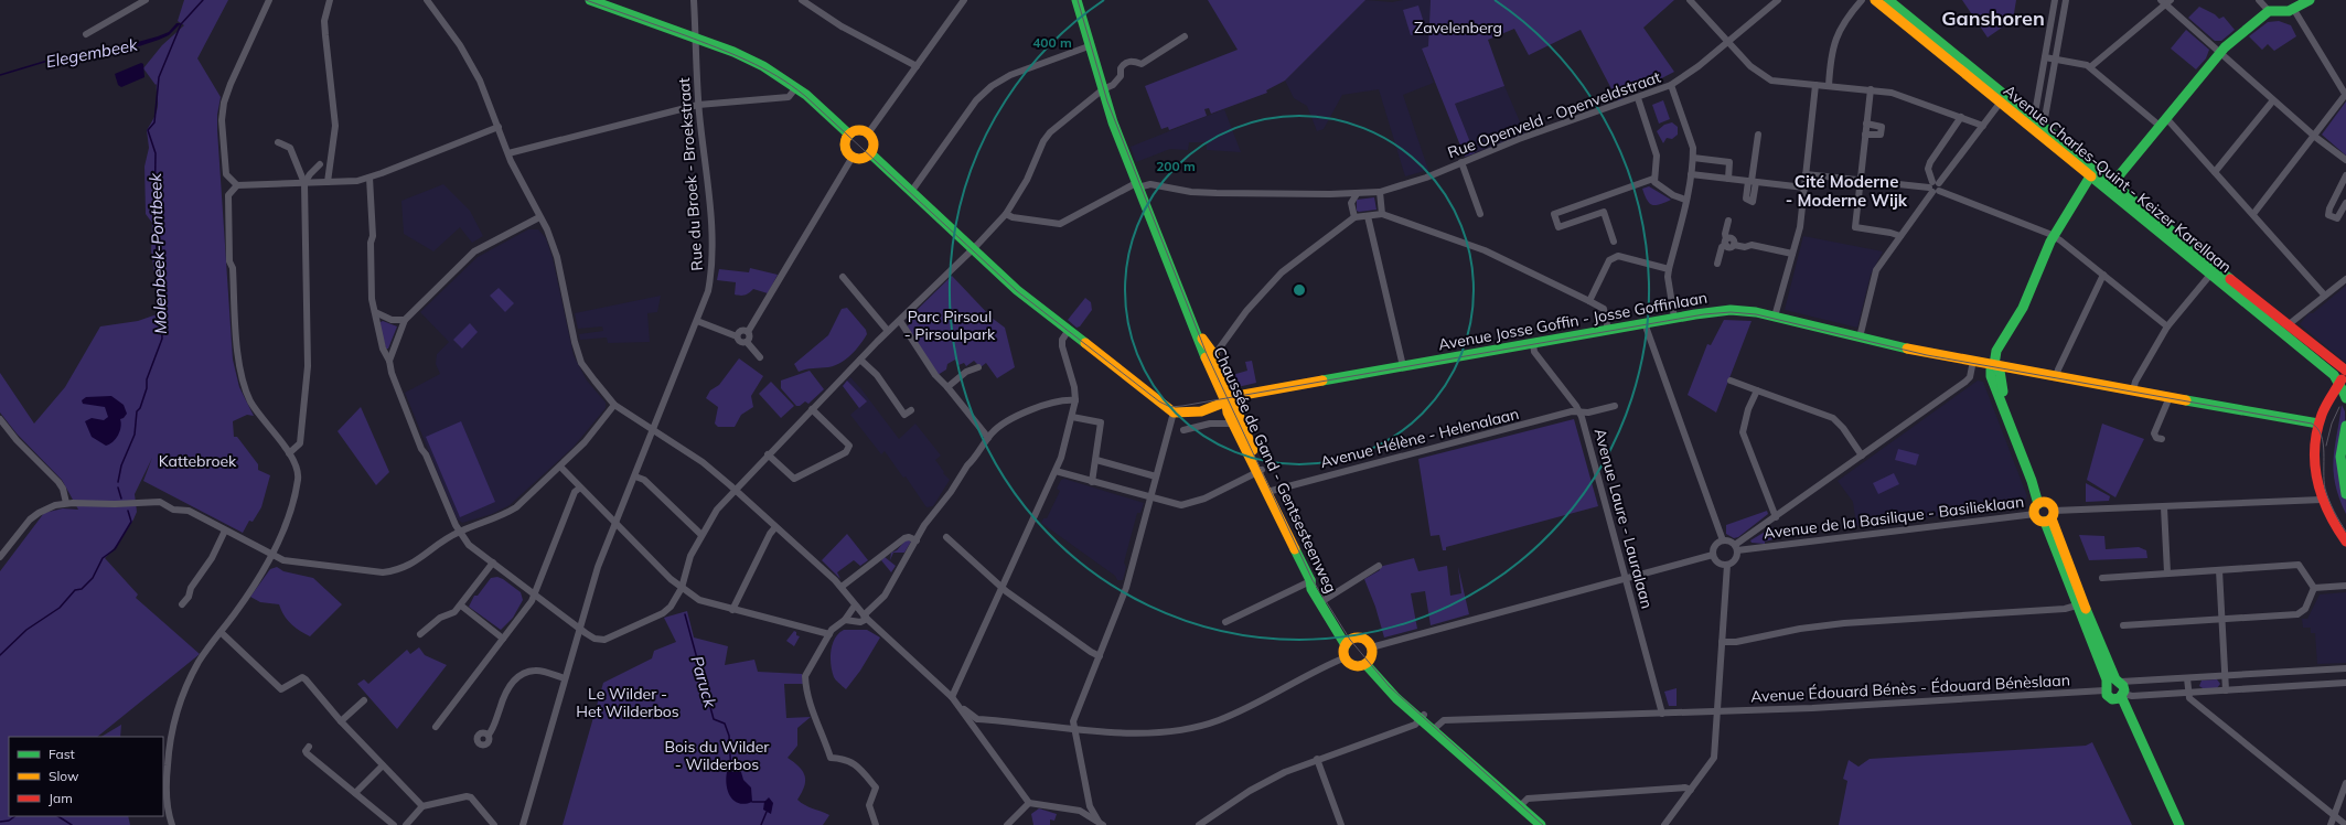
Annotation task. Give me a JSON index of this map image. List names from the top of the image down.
{
  "streets": {
    "main road": ["Avenue Charles-Quint - Keizer Karellaan", "Avenue Josse Goffin - Josse Goffinlaan", "Chaussée de Gand - Gentsesteenweg"],
    "street": [
      "Rue Openveld - Openveldstraat",
      "Rue du Broek - Broekstraat",
      "Avenue Hélène - Helenalaan",
      "Avenue de la Basilique - Basilieklaan",
      "Avenue Laure - Lauralaan",
      "Avenue Édouard Bénès - Édouard Bénèslaan"
    ]
  },
  "crossings": [
    ["Rue Openveld - Openveldstraat", "Chaussée de Gand - Gentsesteenweg"],
    ["Avenue Josse Goffin - Josse Goffinlaan", "Chaussée de Gand - Gentsesteenweg"],
    ["Avenue Josse Goffin - Josse Goffinlaan", "Avenue Laure - Lauralaan"],
    ["Avenue Hélène - Helenalaan", "Chaussée de Gand - Gentsesteenweg"],
    ["Avenue Hélène - Helenalaan", "Avenue Laure - Lauralaan"],
    ["Avenue Laure - Lauralaan", "Avenue Édouard Bénès - Édouard Bénèslaan"]
  ],
  "districts": ["Ganshoren", "Cité Moderne - Moderne Wijk"],
  "water": ["Elegembeek", "Molenbeek-Pontbeek", "Paruck"],
  "parks": [
    "Zavelenberg",
    "Parc Pirsoul - Pirsoulpark",
    "Kattebroek",
    "Le Wilder - Het Wilderbos",
    "Bois du Wilder - Wilderbos"
  ],
  "legend": ["Fast", "Slow", "Jam"],
  "rings": ["400 m", "200 m"]
}
